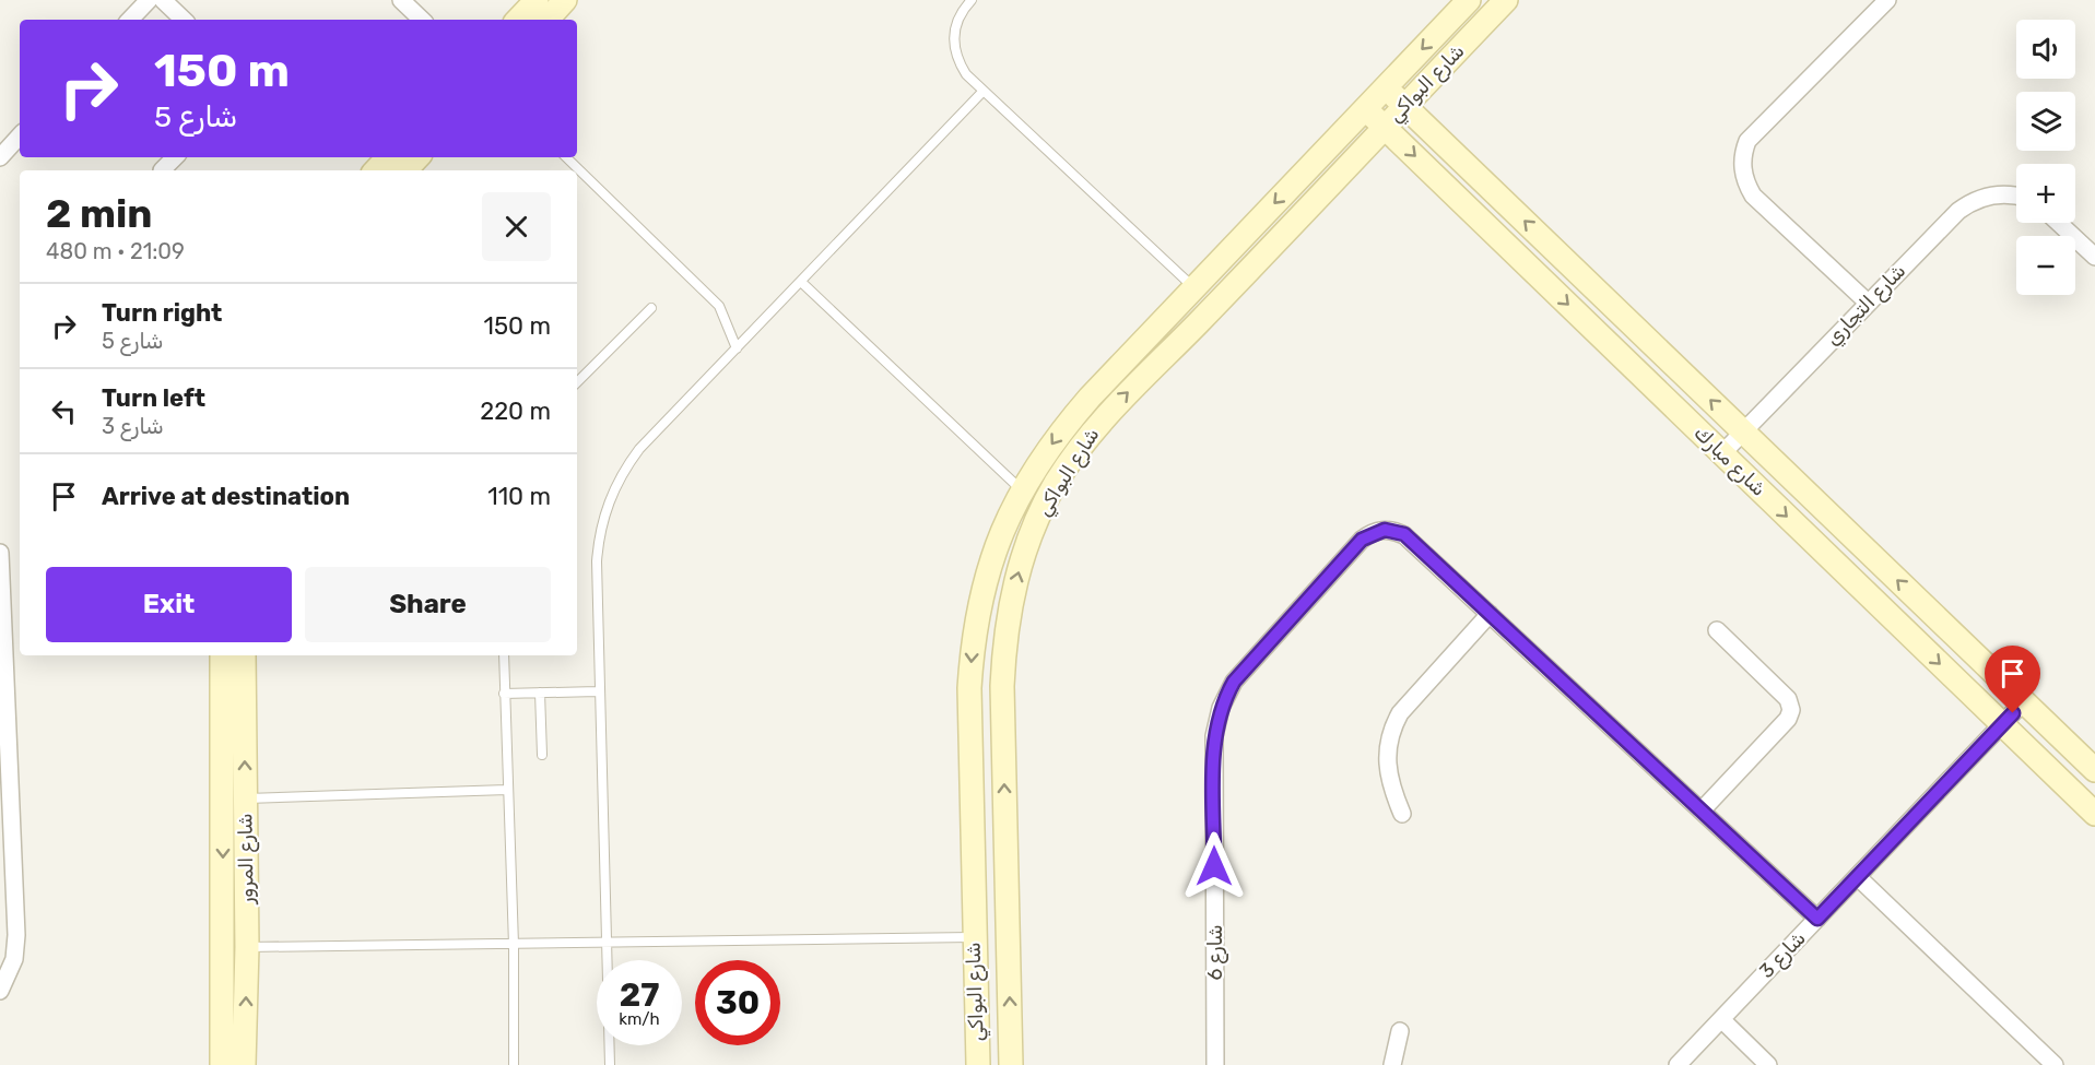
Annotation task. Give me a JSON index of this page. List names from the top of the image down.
{
  "streets": {
    "street": [
      "شارع البواكي",
      "شارع التجاري",
      "شارع مبارك",
      "شارع المرور",
      "شارع 6",
      "شارع 3"
    ]
  },
  "crossings": [
    ["شارع البواكي", "شارع مبارك"],
    ["شارع التجاري", "شارع مبارك"],
    ["شارع مبارك", "شارع 3"]
  ],
  "page": {
    "map_buttons": ["+", "−"],
    "turn": ["150 m", "شارع 5"],
    "heading": ["2 min", "480 m · 21:09"],
    "list": [
      {
        "name": "Turn right",
        "note": "شارع 5",
        "value": "150 m"
      },
      {
        "name": "Turn left",
        "note": "شارع 3",
        "value": "220 m"
      },
      {
        "name": "Arrive at destination",
        "value": "110 m"
      }
    ],
    "buttons": ["Exit", "Share"],
    "speed": "27 km/h",
    "limit": "30"
  }
}
